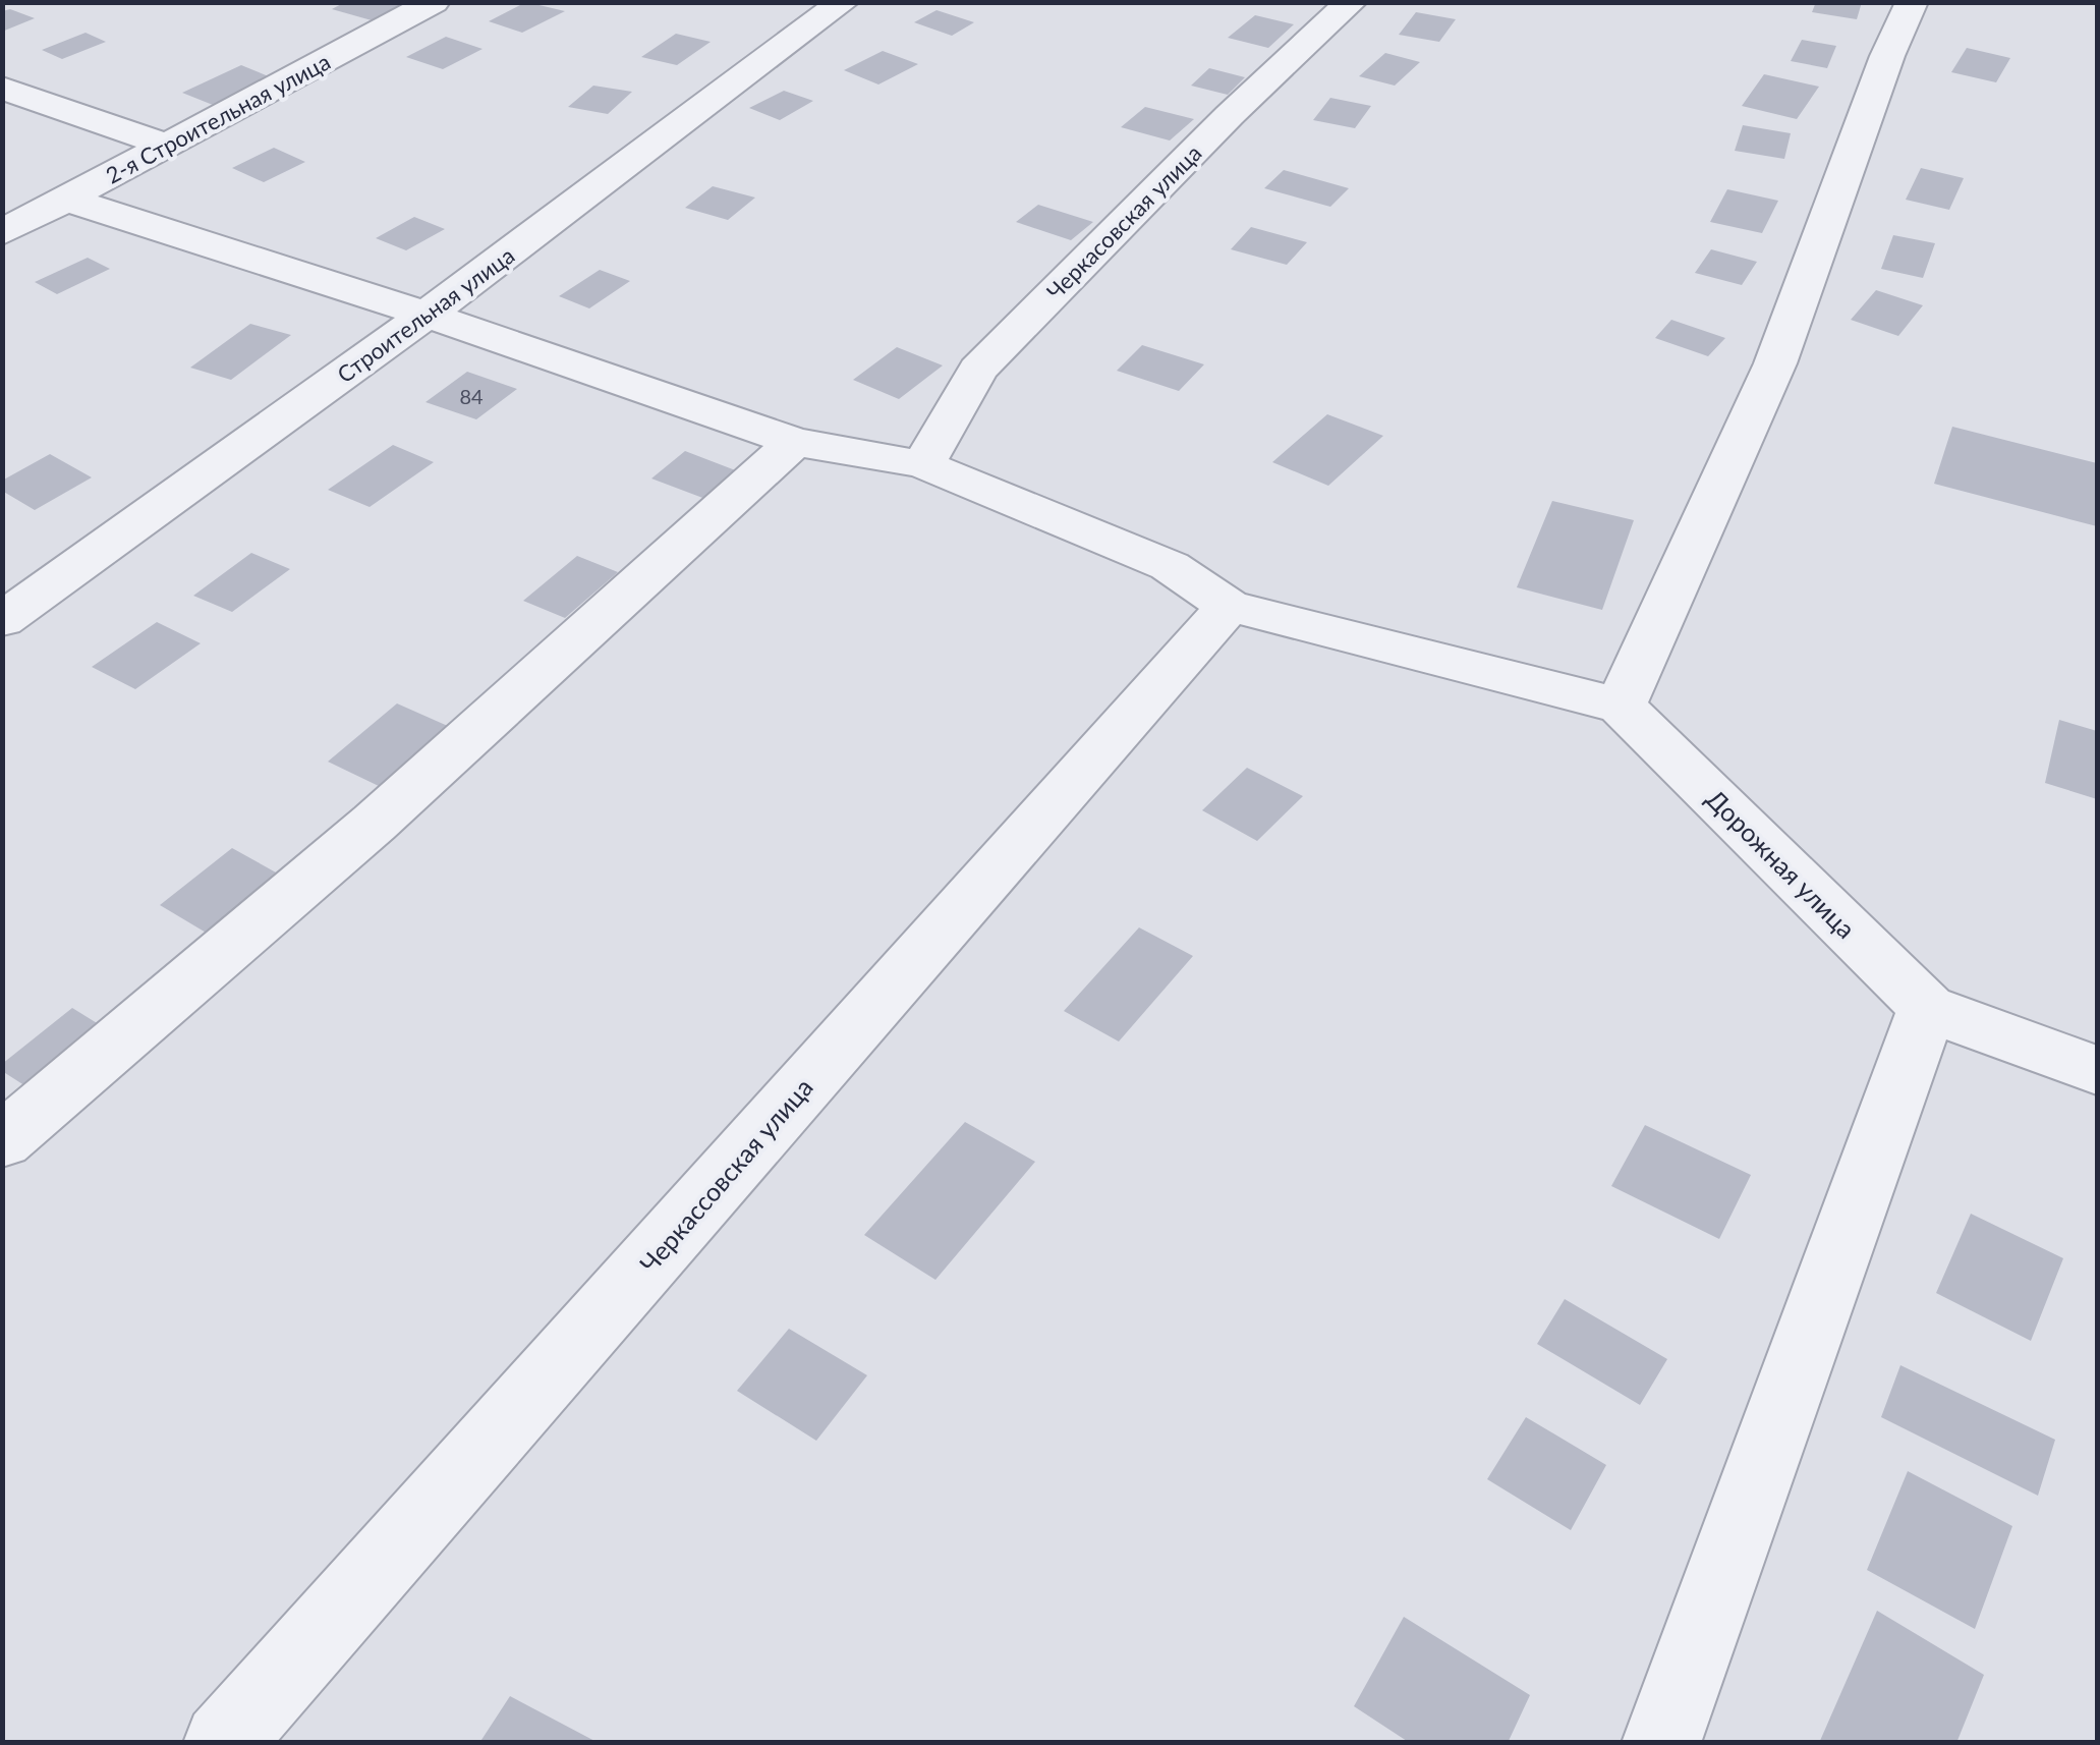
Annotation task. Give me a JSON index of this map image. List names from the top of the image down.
{
  "streets": {
    "street": [
      "2-я Строительная улица",
      "Черкасовская улица",
      "Строительная улица",
      "Дорожная улица",
      "Черкассовская улица"
    ]
  },
  "house_numbers": ["84"]
}
